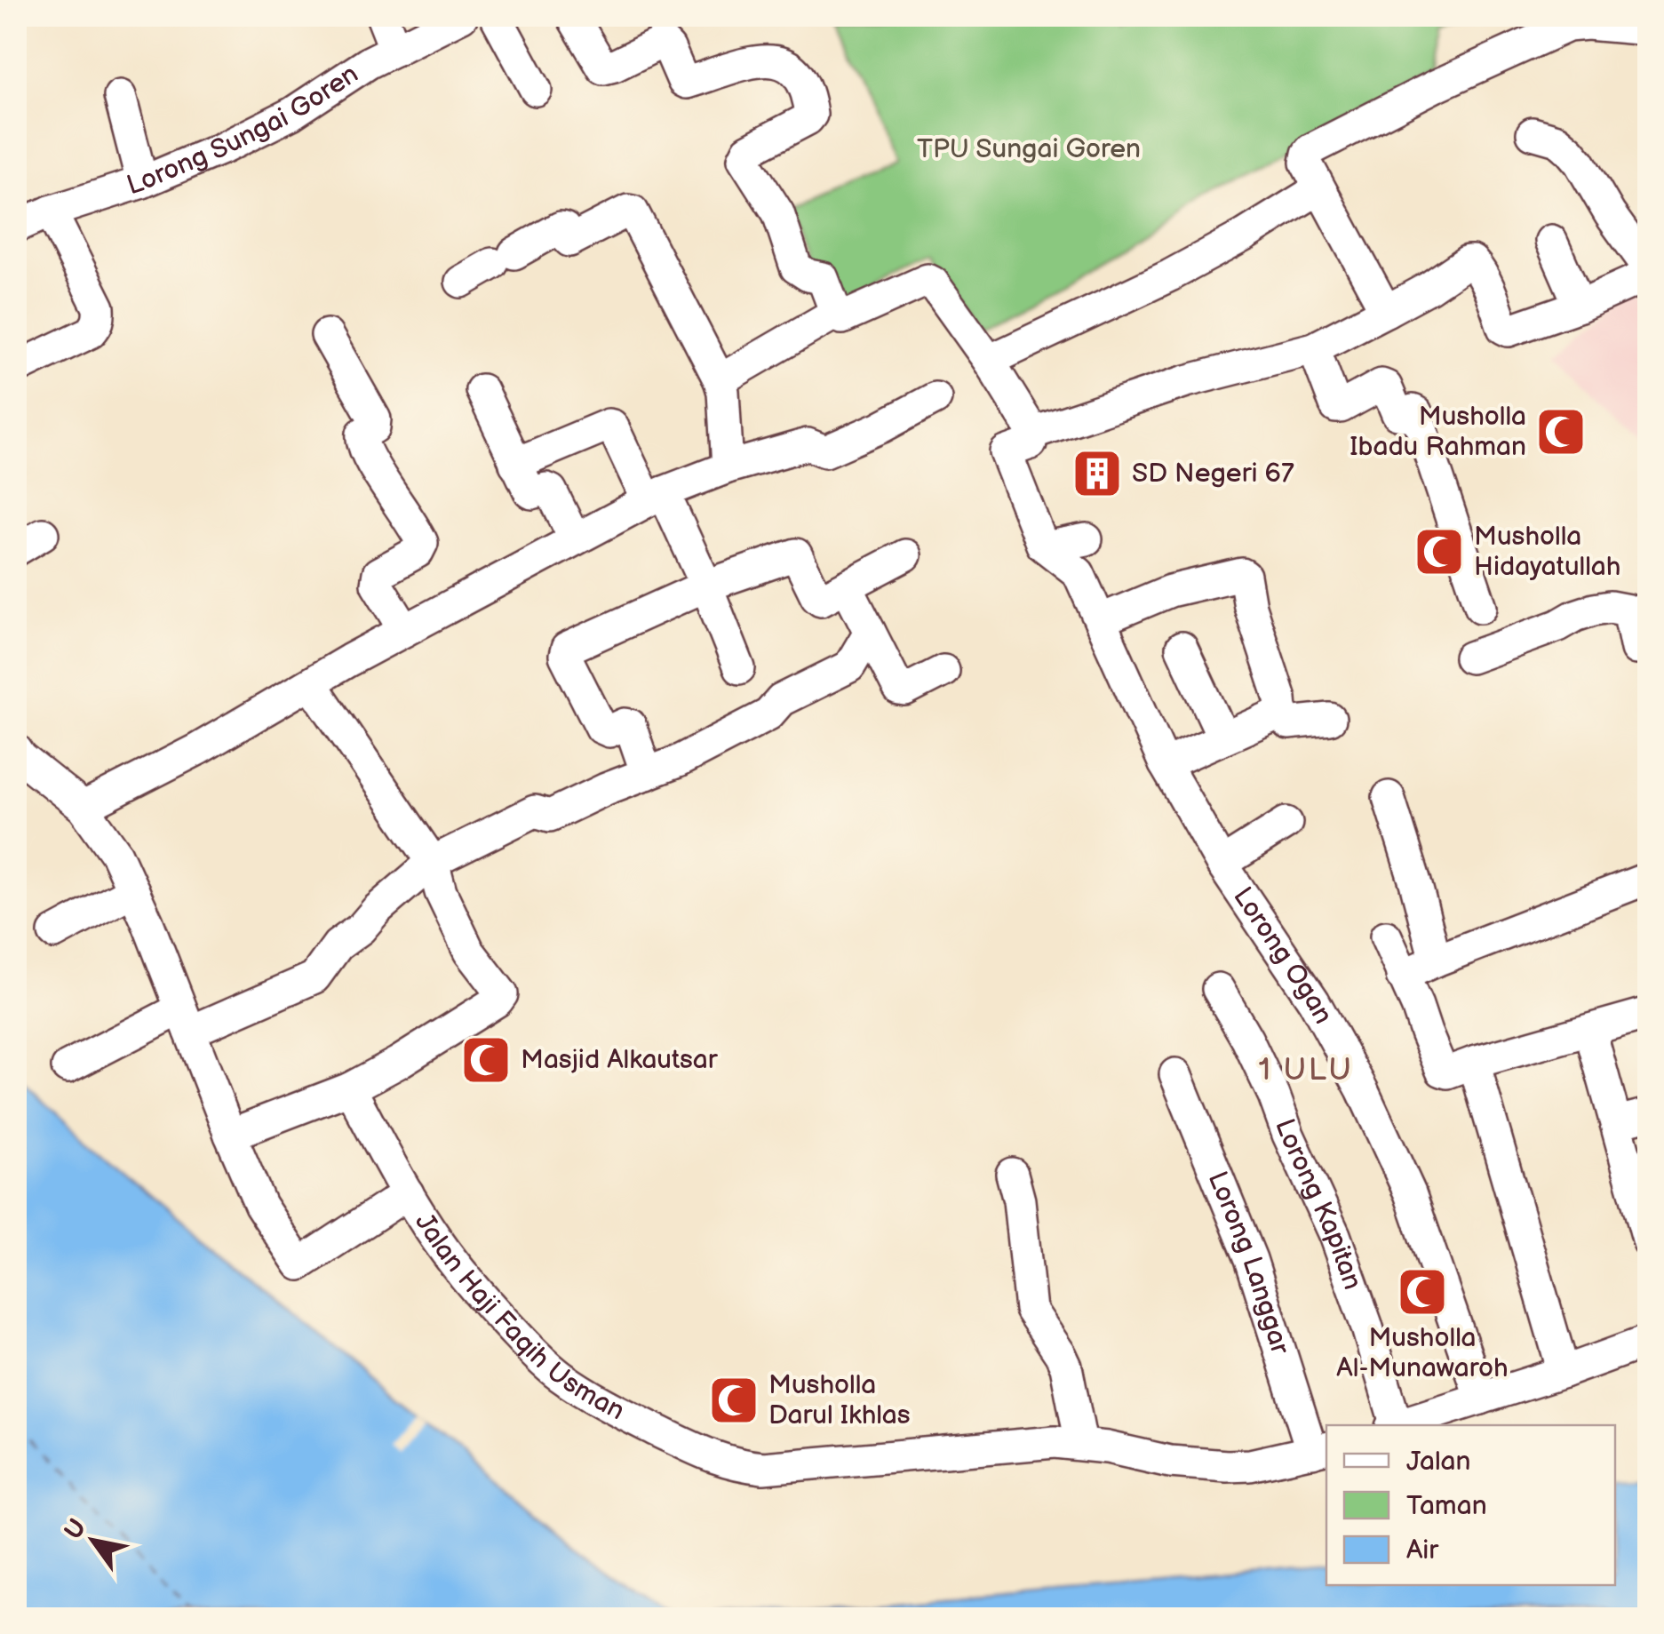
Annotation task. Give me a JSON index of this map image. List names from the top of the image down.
{
  "streets": {
    "street": [
      "Lorong Sungai Goren",
      "Lorong Ogan",
      "Lorong Kapitan",
      "Lorong Langgar",
      "Jalan Haji Faqih Usman"
    ]
  },
  "crossings": [
    ["Lorong Langgar", "Jalan Haji Faqih Usman"]
  ],
  "districts": ["1 ULU"],
  "parks": ["TPU Sungai Goren"],
  "places": {
    "mosque": [
      "Musholla Ibadu Rahman",
      "Musholla Hidayatullah",
      "Masjid Alkautsar",
      "Musholla Al-Munawaroh",
      "Musholla Darul Ikhlas"
    ],
    "building": ["SD Negeri 67"]
  },
  "legend": ["Jalan", "Taman", "Air"],
  "north": "top left"
}
